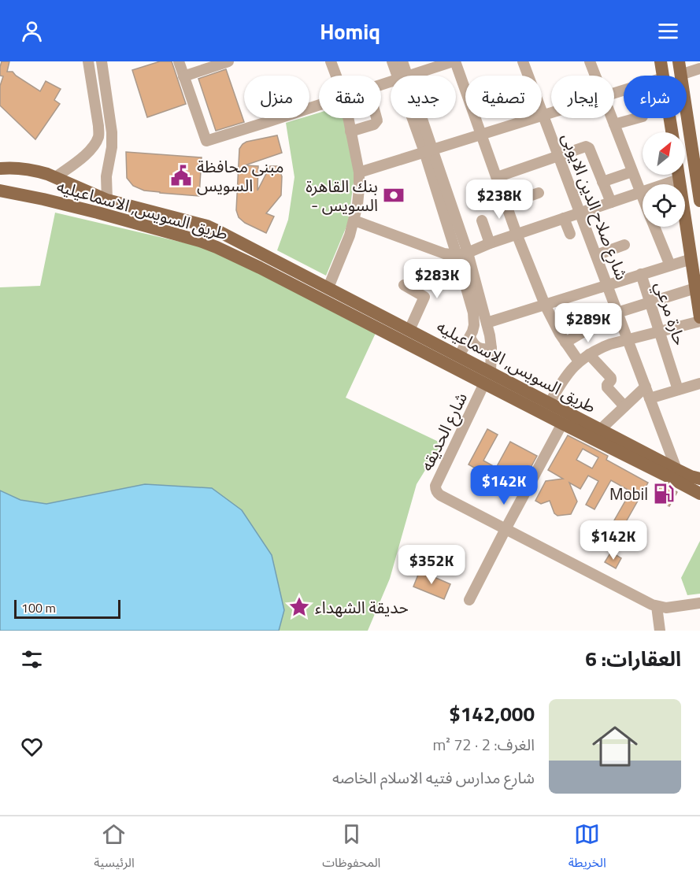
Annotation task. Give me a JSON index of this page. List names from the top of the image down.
{
  "streets": {
    "main road": ["طريق السويس, الاسماعيليه"],
    "street": ["شارع صلاح الدين الايوبى", "حارة مرعي", "شارع الحديقه"]
  },
  "crossings": [
    ["شارع صلاح الدين الايوبى", "طريق السويس, الاسماعيليه"],
    ["طريق السويس, الاسماعيليه", "شارع الحديقه"]
  ],
  "places": {
    "public building": ["مبنى محافظة السويس"],
    "bank": ["بنك القاهرة - السويس"],
    "fuel station": ["Mobil"],
    "place": ["حديقة الشهداء"]
  },
  "scale_bar": "100 m",
  "north": "top right",
  "page": {
    "header": "Homiq",
    "chip": [
      "شراء",
      "إيجار",
      "تصفية",
      "جديد",
      "شقة",
      "منزل"
    ],
    "price": [
      "$238K",
      "$283K",
      "$289K",
      "$142K",
      "$142K",
      "$352K"
    ],
    "scale": "100 m",
    "heading": "العقارات: 6",
    "list": [
      {
        "name": "$142,000",
        "note": "الغرف: 2 · 72 m² · شارع مدارس فتيه الاسلام الخاصه"
      }
    ],
    "tabs": ["الخريطة", "المحفوظات", "الرئيسية"]
  }
}
